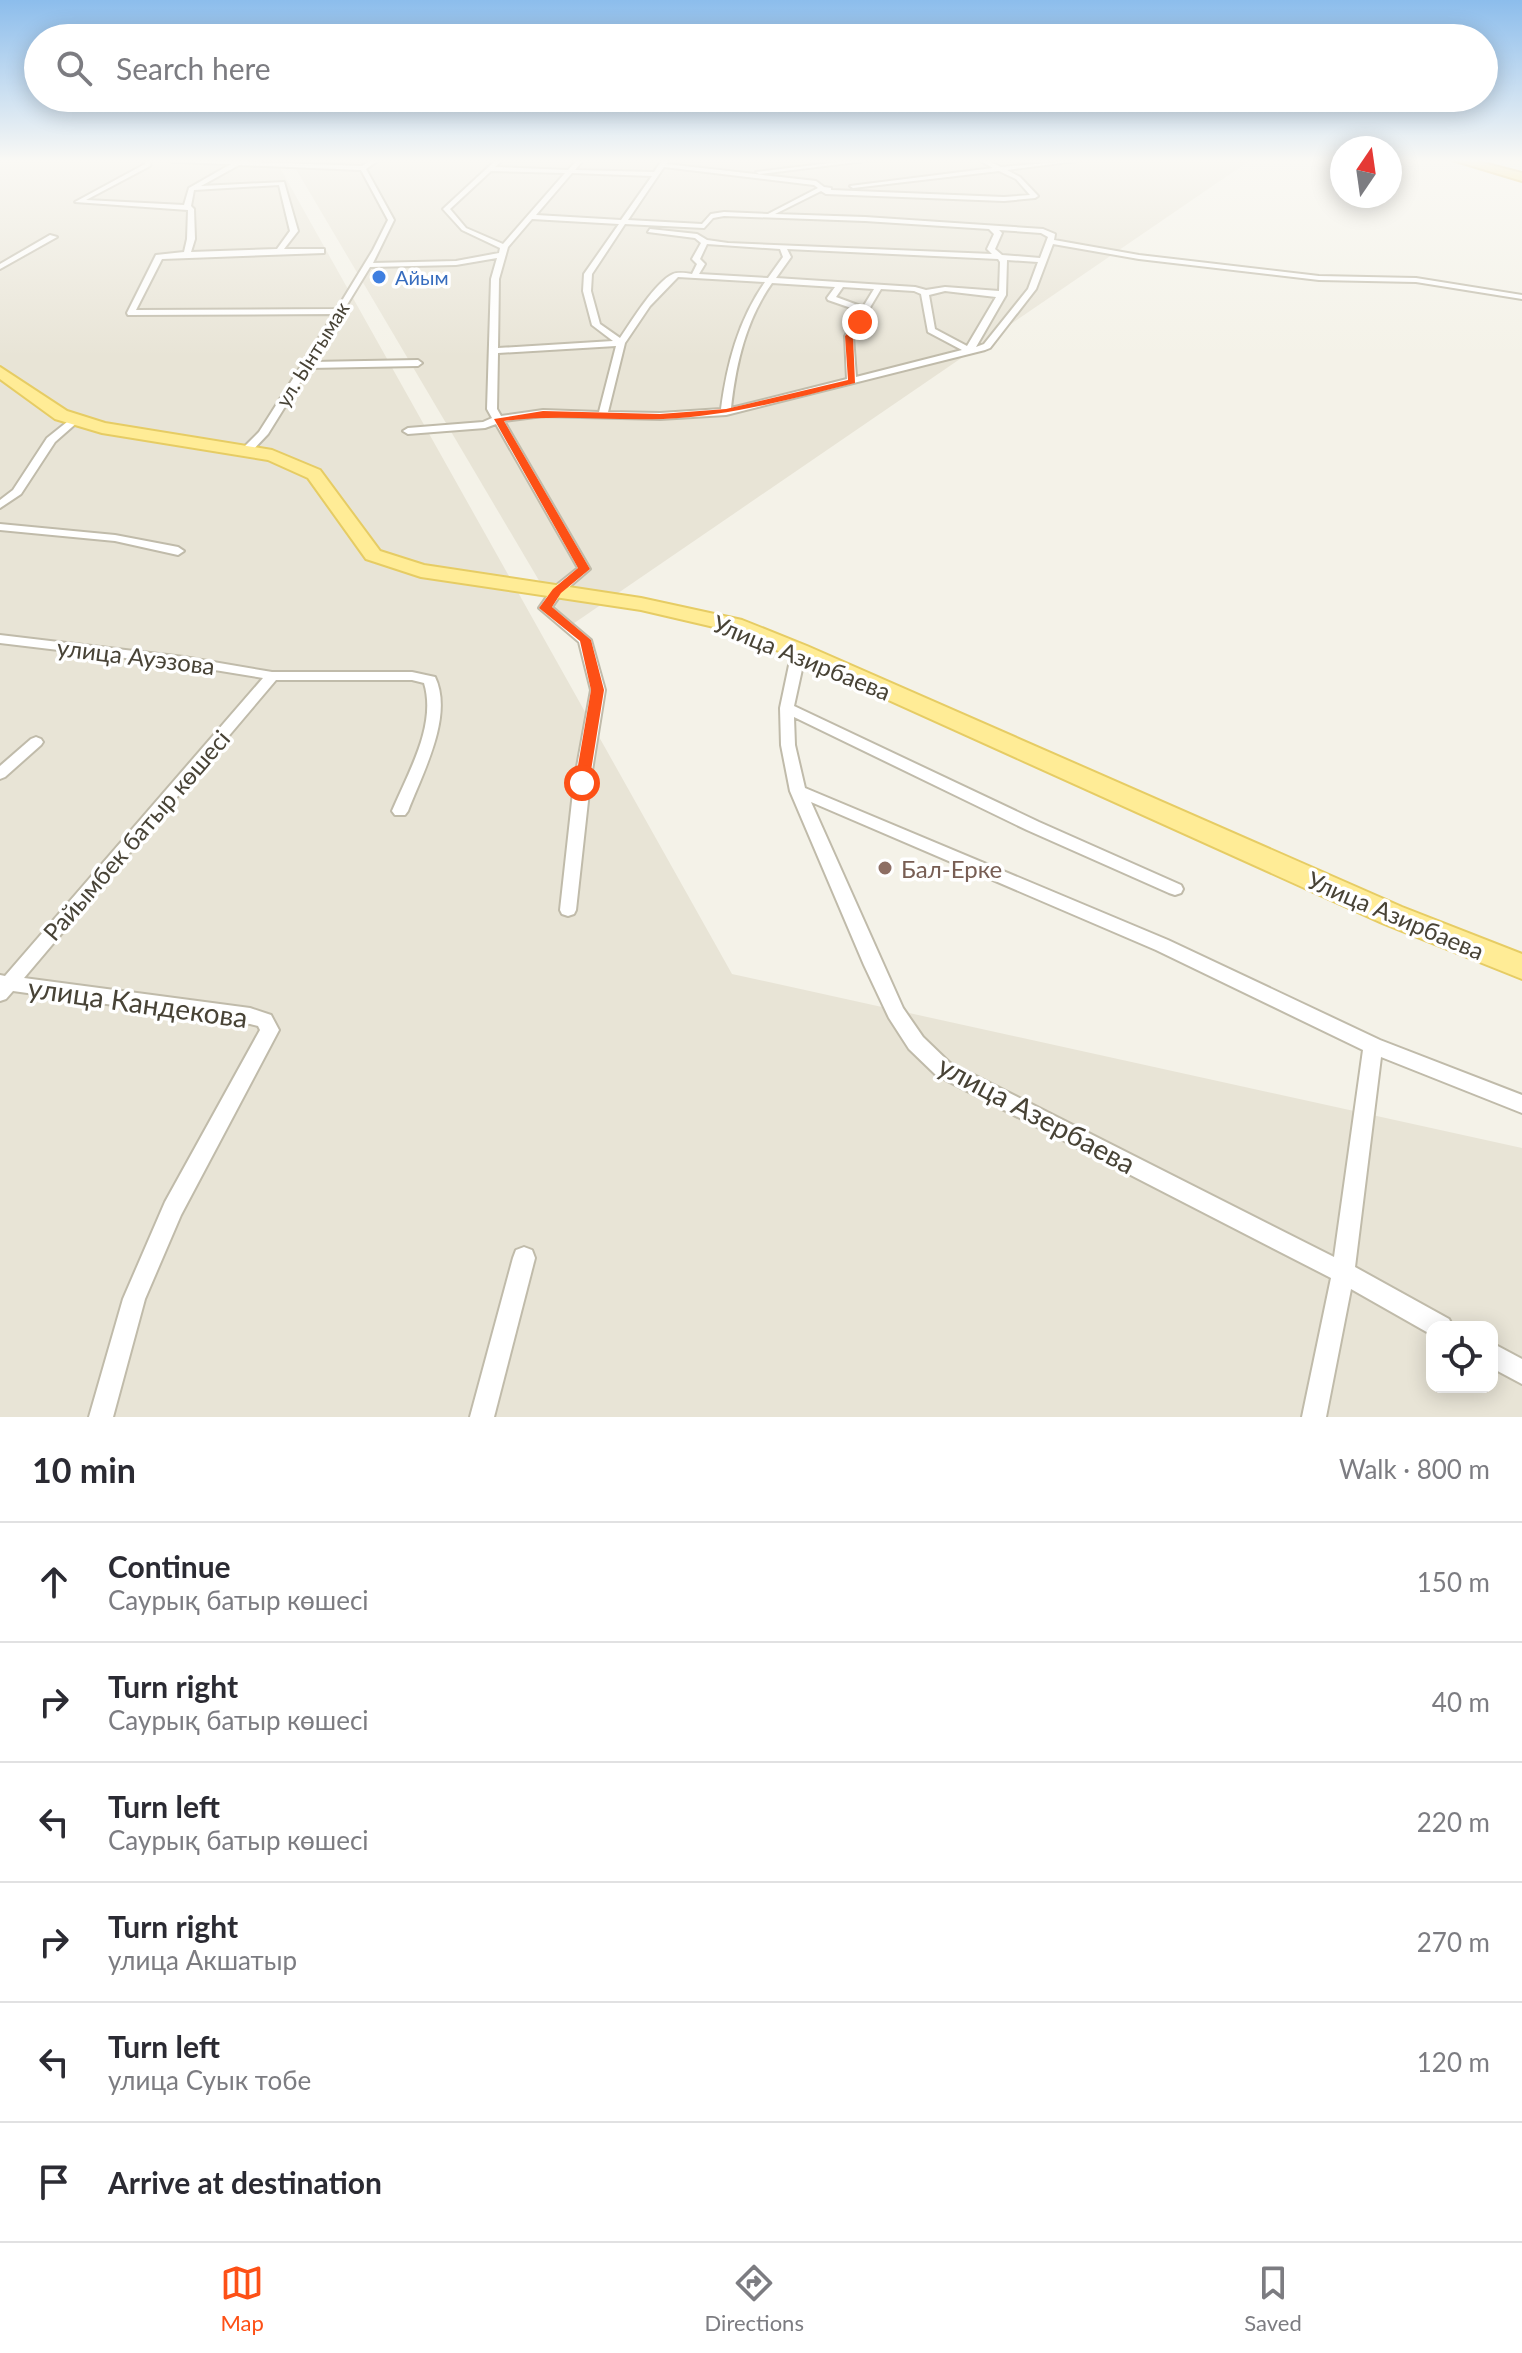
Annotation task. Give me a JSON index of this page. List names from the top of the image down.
{
  "streets": {
    "main road": ["Улица Азирбаева"],
    "street": [
      "ул. Ынтымак",
      "улица Ауэзова",
      "Райымбек батыр көшесі",
      "улица Кандекова",
      "улица Азербаева"
    ]
  },
  "crossings": [
    ["ул. Ынтымак", "Улица Азирбаева"],
    ["улица Ауэзова", "Райымбек батыр көшесі"],
    ["Улица Азирбаева", "улица Азербаева"],
    ["Райымбек батыр көшесі", "улица Кандекова"]
  ],
  "places": ["Айым", "Бал-Ерке"],
  "north": "top",
  "page": {
    "search": "Search here",
    "heading": ["10 min", "Walk · 800 m"],
    "list": [
      ["Continue", "Саурық батыр көшесі", "150 m"],
      ["Turn right", "Саурық батыр көшесі", "40 m"],
      ["Turn left", "Саурық батыр көшесі", "220 m"],
      ["Turn right", "улица Акшатыр", "270 m"],
      ["Turn left", "улица Суык тобе", "120 m"],
      "Arrive at destination"
    ],
    "nav": ["Map", "Directions", "Saved"]
  }
}
